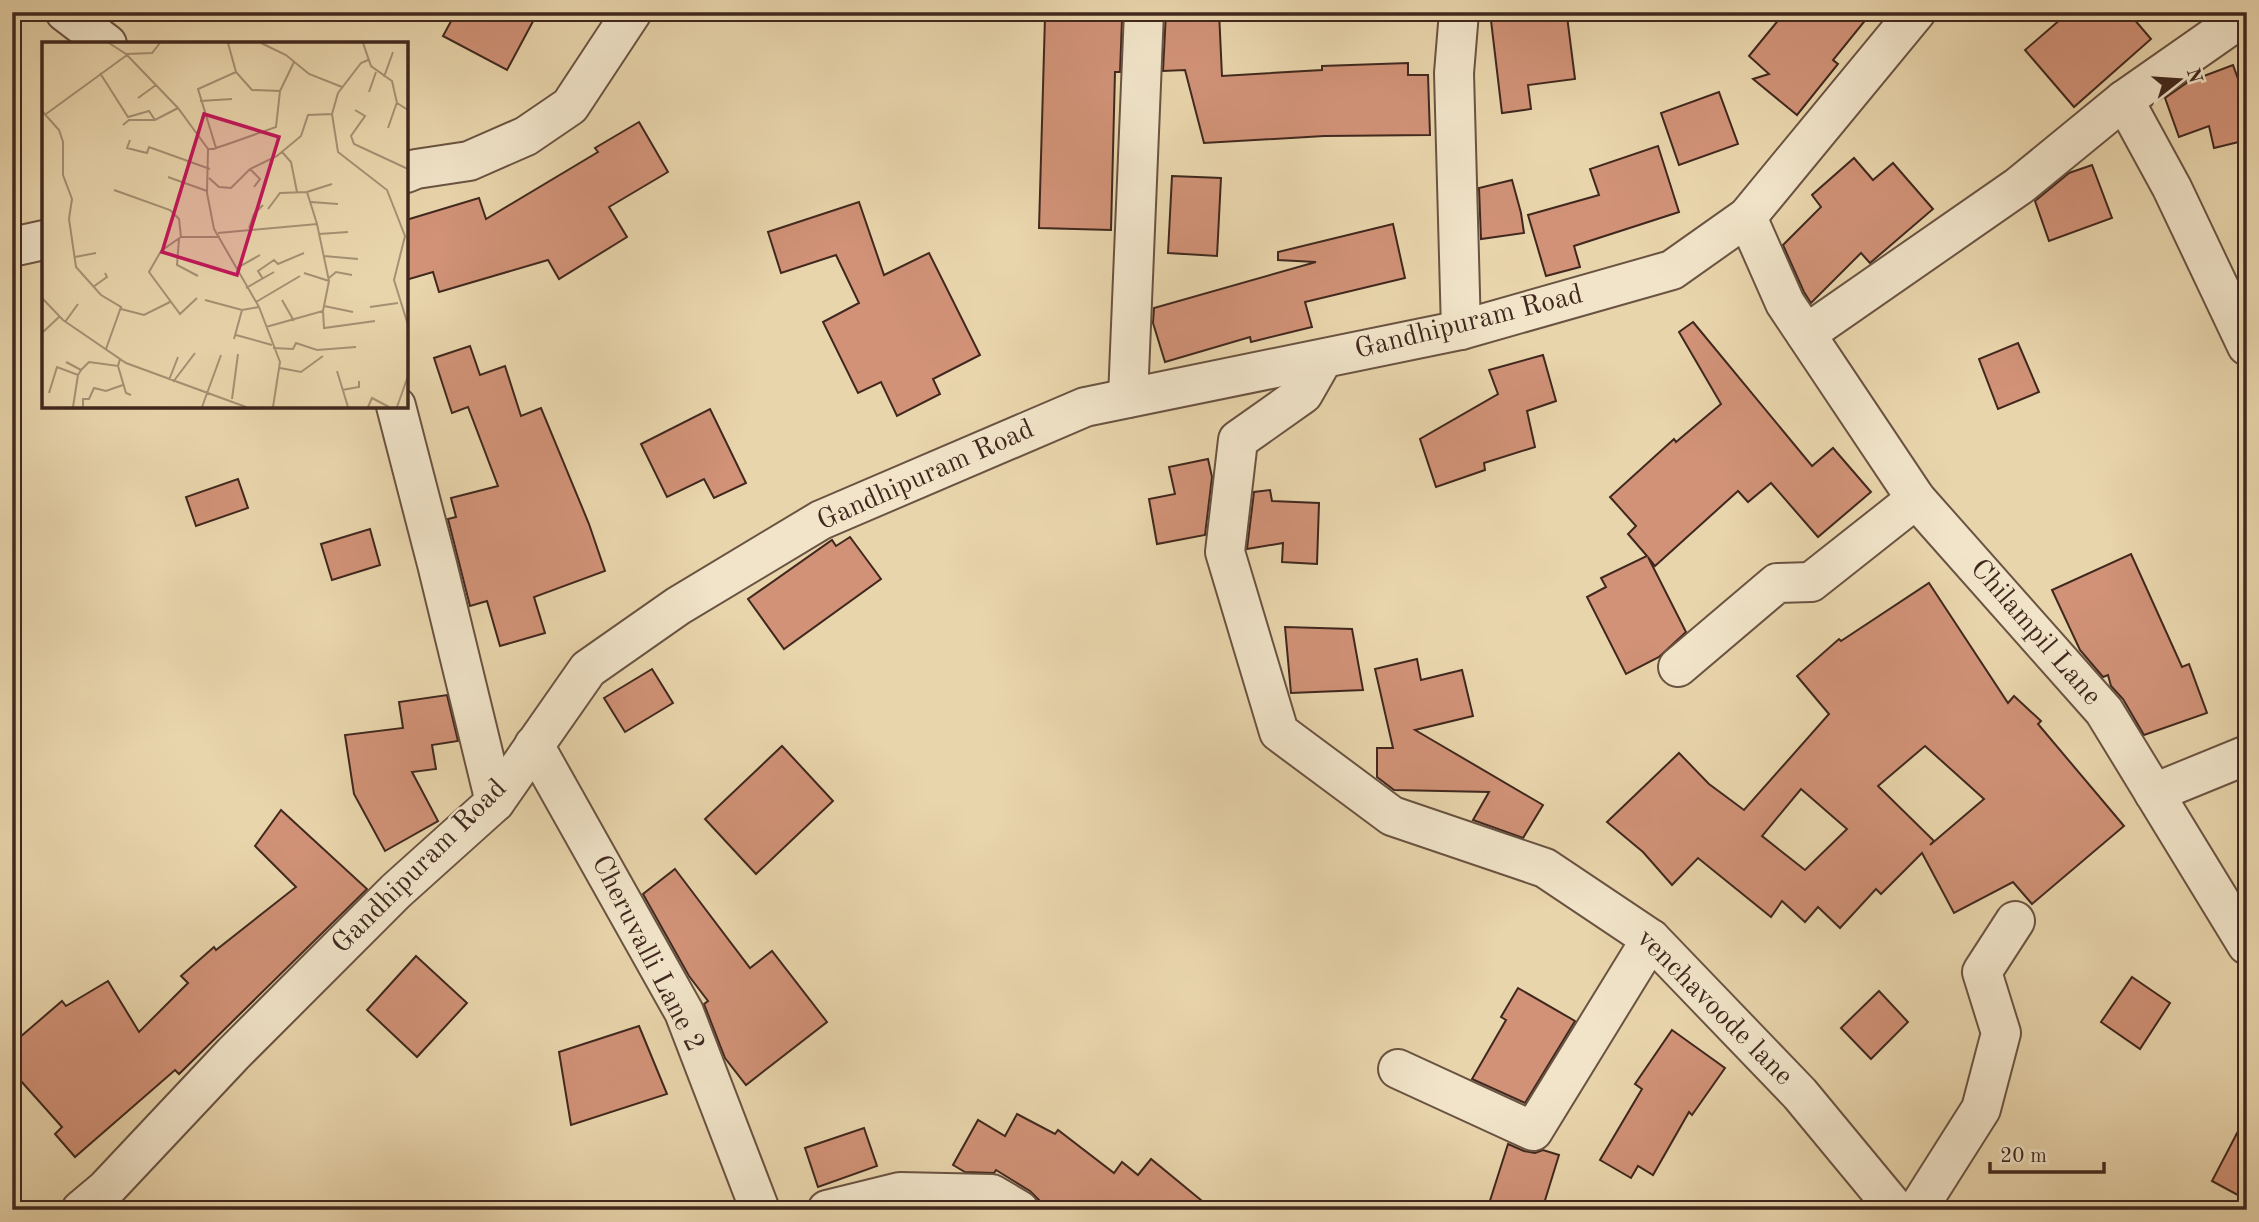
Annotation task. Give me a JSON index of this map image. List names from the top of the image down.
{
  "streets": {
    "street": [
      "Gandhipuram Road",
      "Chilampil Lane",
      "Cheruvalli Lane 2",
      "venchavoode lane"
    ]
  },
  "crossings": [
    ["Gandhipuram Road", "Chilampil Lane"],
    ["Gandhipuram Road", "Cheruvalli Lane 2"],
    ["Gandhipuram Road", "venchavoode lane"]
  ],
  "scale_bar": "20 m",
  "north": "right"
}
